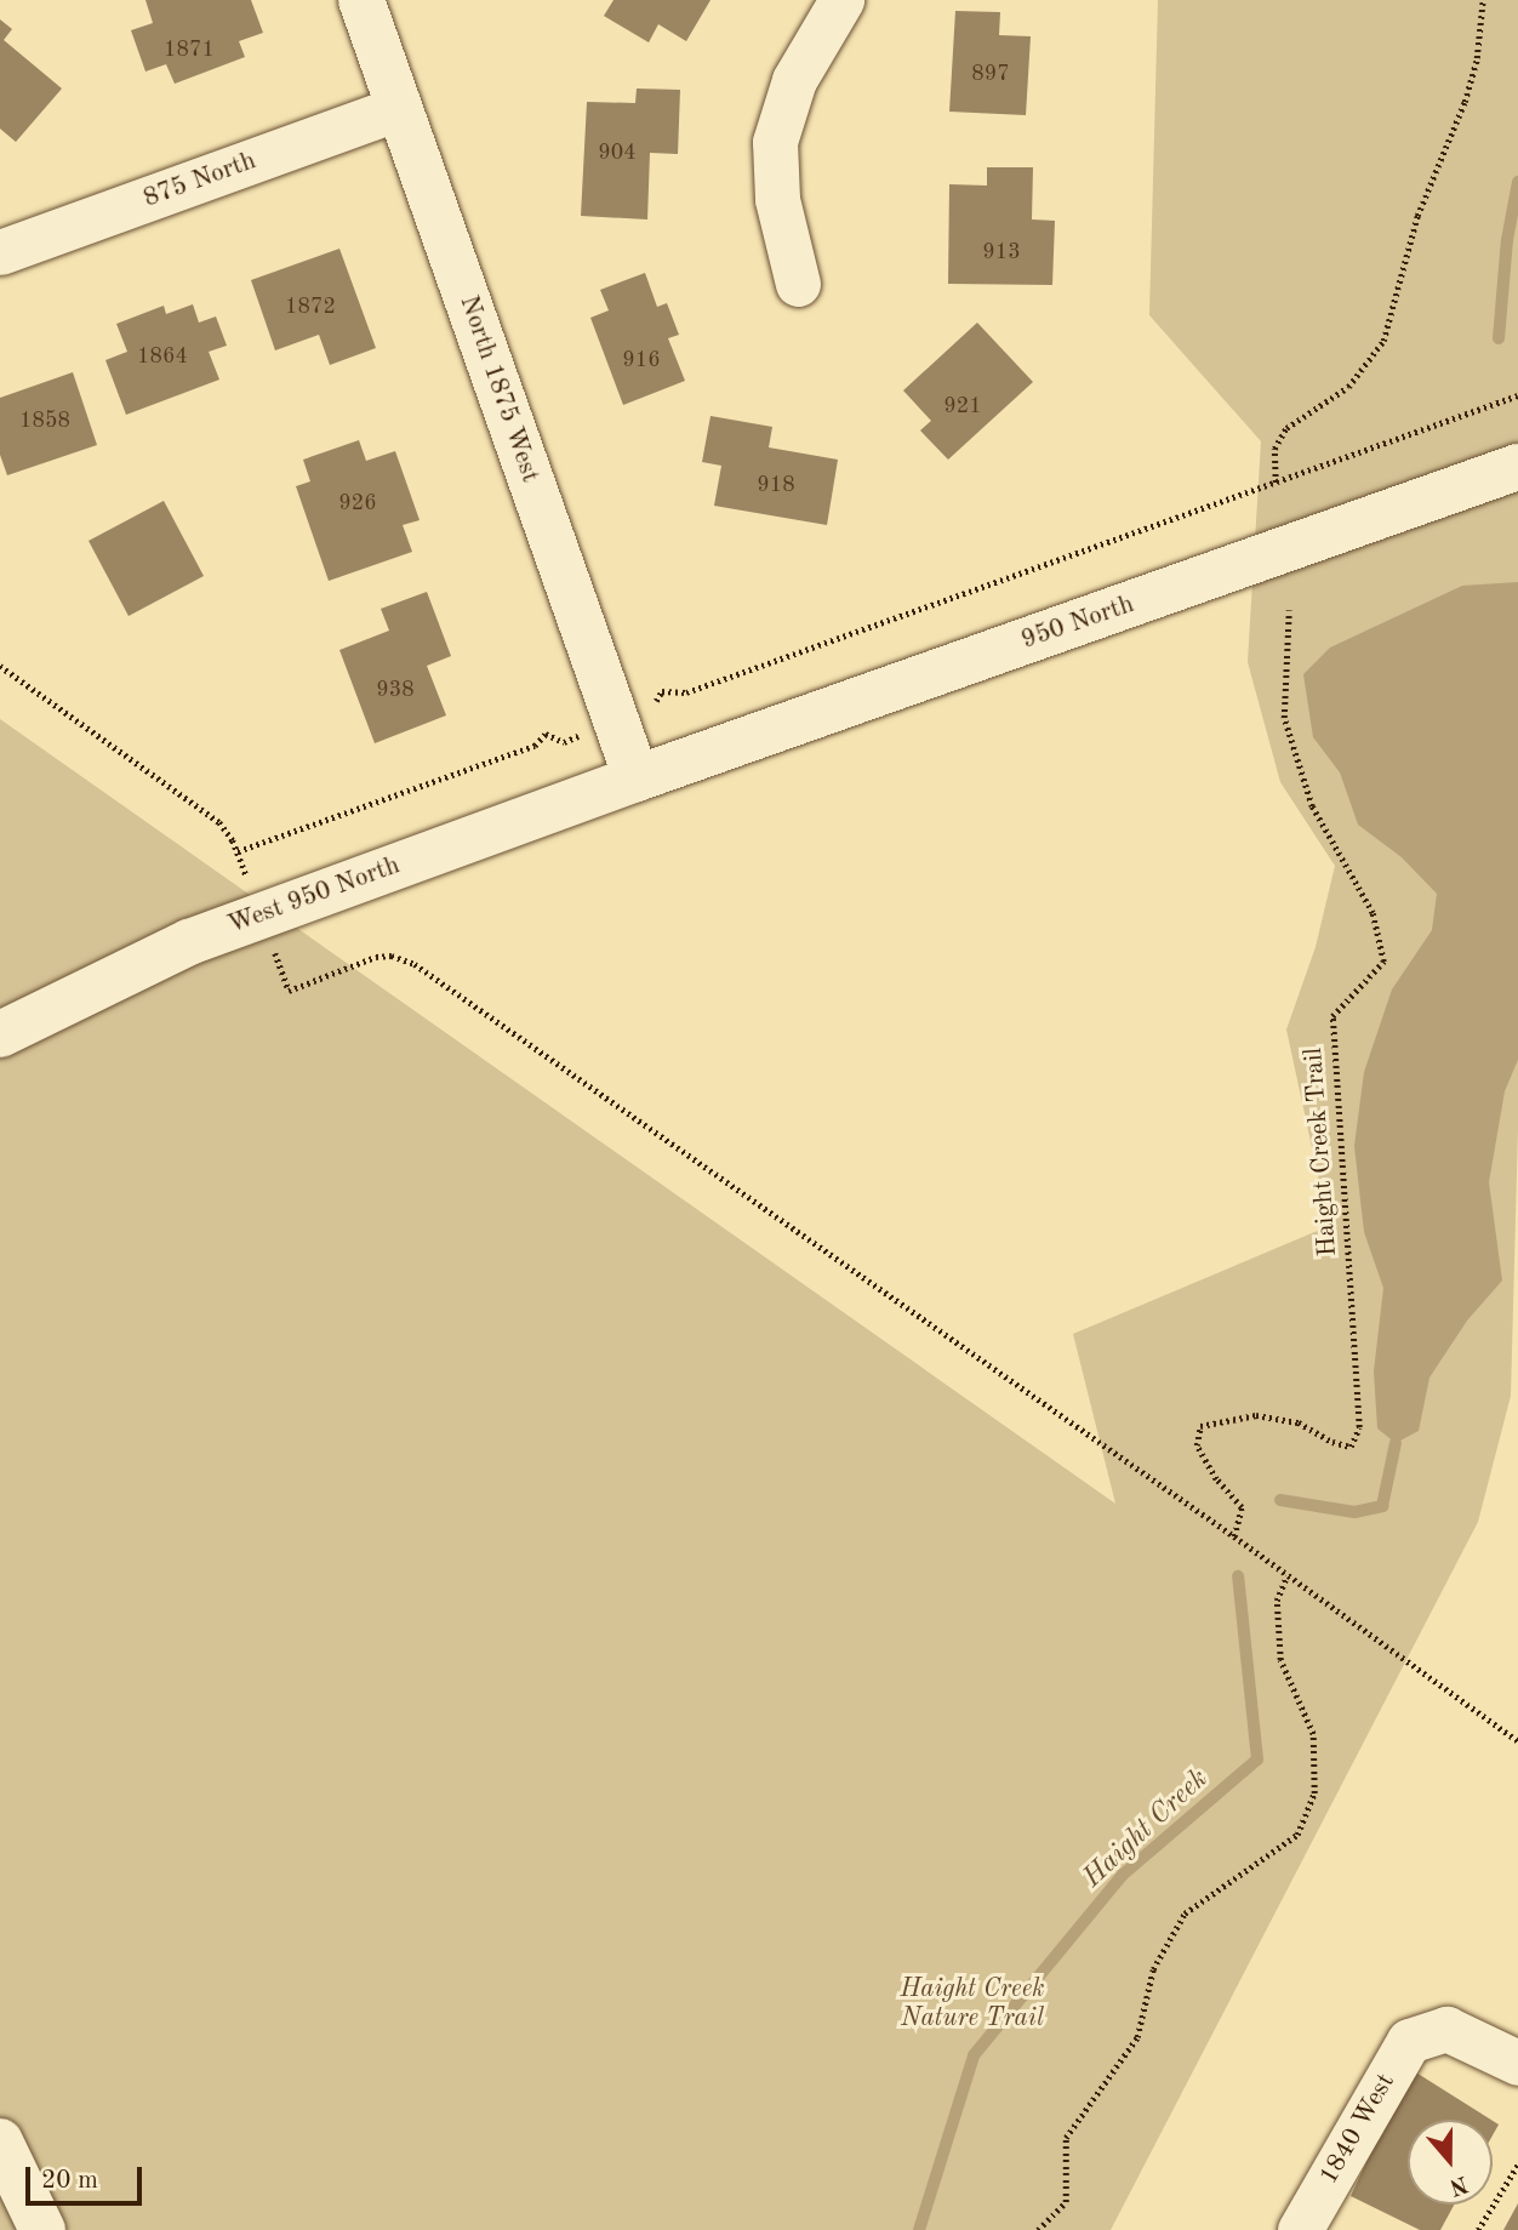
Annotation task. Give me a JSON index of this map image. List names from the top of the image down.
{
  "streets": {
    "main road": ["North 1875 West", "950 North", "West 950 North"],
    "street": ["875 North", "1840 West"],
    "path": ["Haight Creek Trail"]
  },
  "crossings": [
    ["875 North", "North 1875 West"],
    ["North 1875 West", "950 North"],
    ["North 1875 West", "West 950 North"],
    ["950 North", "West 950 North"]
  ],
  "water": ["Haight Creek"],
  "parks": ["Haight Creek Nature Trail"],
  "house_numbers": [
    "1871",
    "897",
    "904",
    "913",
    "1872",
    "1864",
    "916",
    "921",
    "1858",
    "918",
    "926",
    "938"
  ],
  "scale_bar": "20 m",
  "north": "bottom"
}
